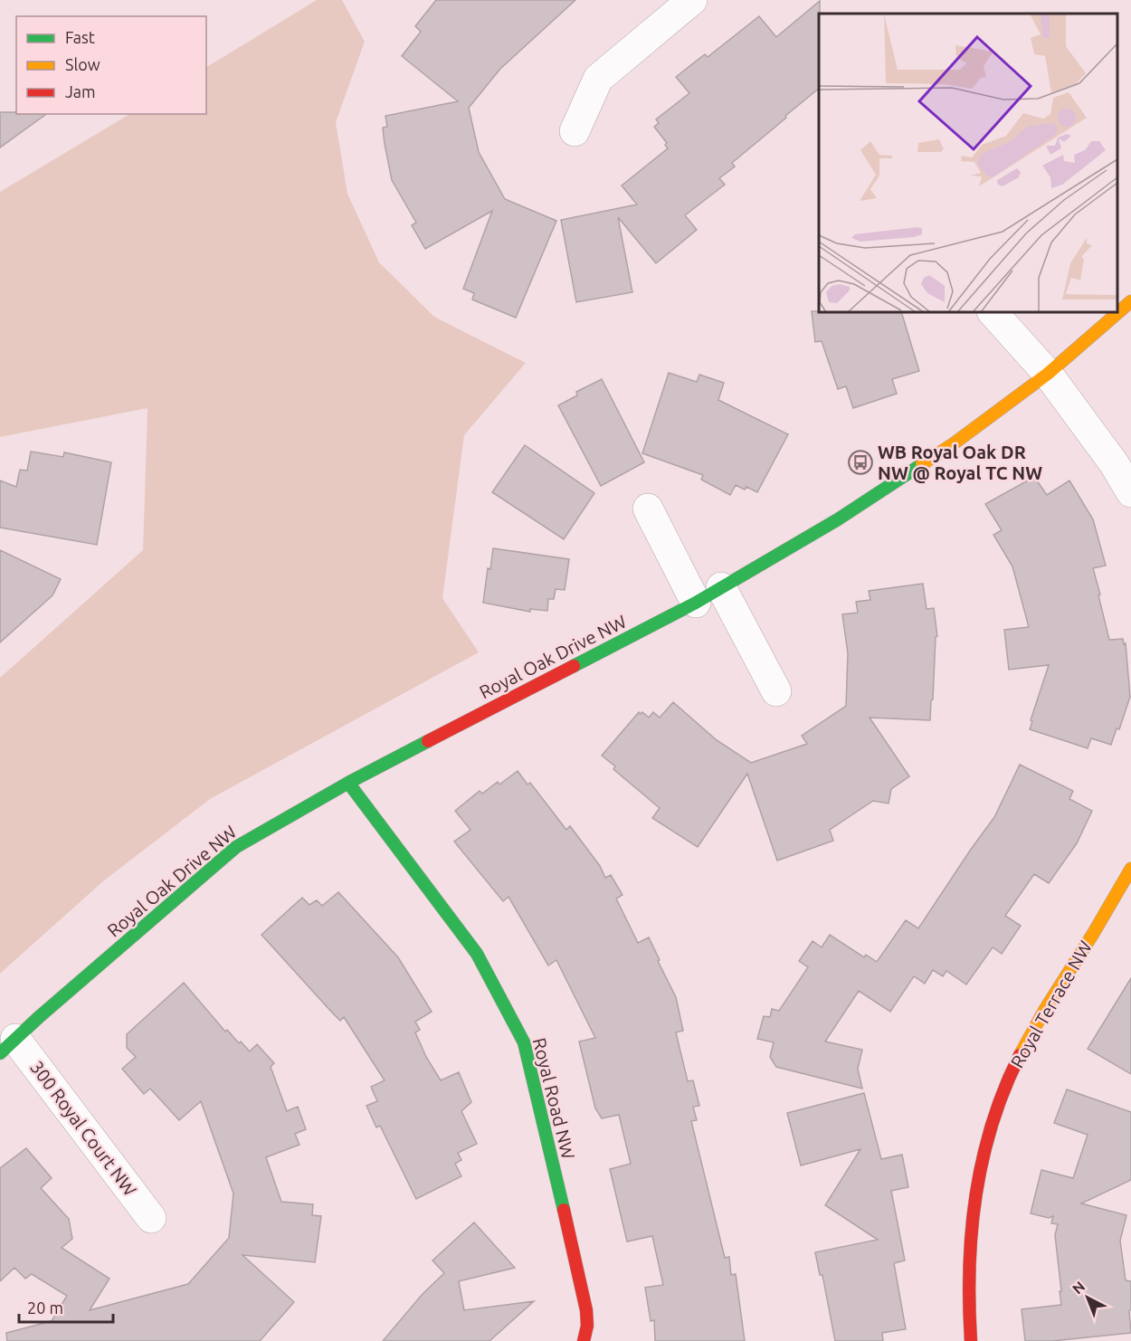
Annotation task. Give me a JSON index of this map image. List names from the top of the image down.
{
  "streets": {
    "street": [
      "Royal Oak Drive NW",
      "Royal Terrace NW",
      "Royal Road NW",
      "300 Royal Court NW"
    ]
  },
  "crossings": [
    ["Royal Oak Drive NW", "Royal Road NW"],
    ["Royal Oak Drive NW", "300 Royal Court NW"]
  ],
  "places": {
    "bus stop": ["WB Royal Oak DR NW @ Royal TC NW"]
  },
  "legend": ["Fast", "Slow", "Jam"],
  "scale_bar": "20 m",
  "north": "top left"
}
